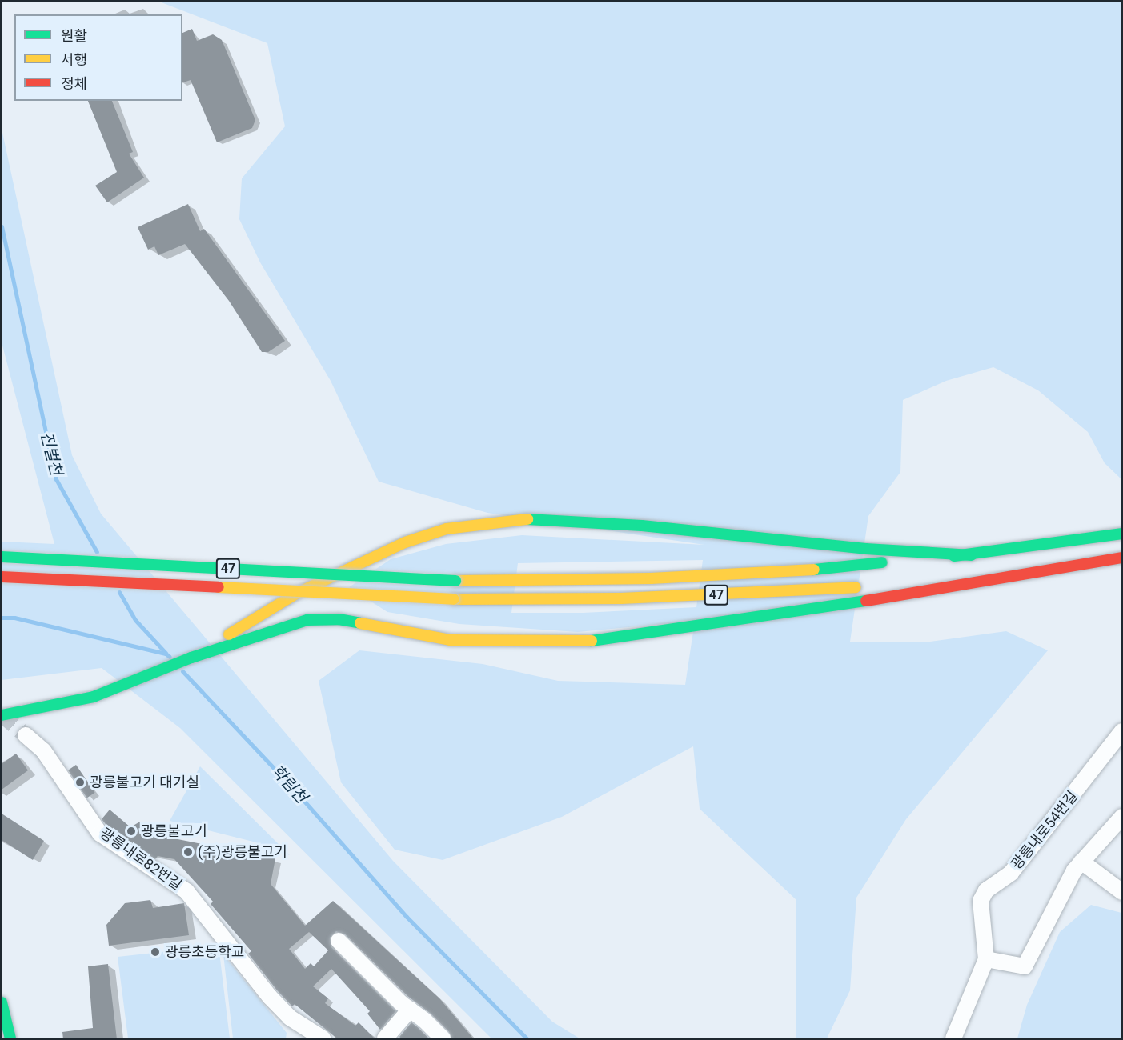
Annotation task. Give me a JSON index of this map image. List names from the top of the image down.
{
  "streets": {
    "main road": ["47"],
    "street": ["광릉내로54번길", "광릉내로82번길"]
  },
  "water": ["진벌천", "학림천"],
  "places": [
    "광릉불고기 대기실",
    "광릉불고기",
    "(주)광릉불고기",
    "광릉초등학교"
  ],
  "legend": ["원활", "서행", "정체"]
}
